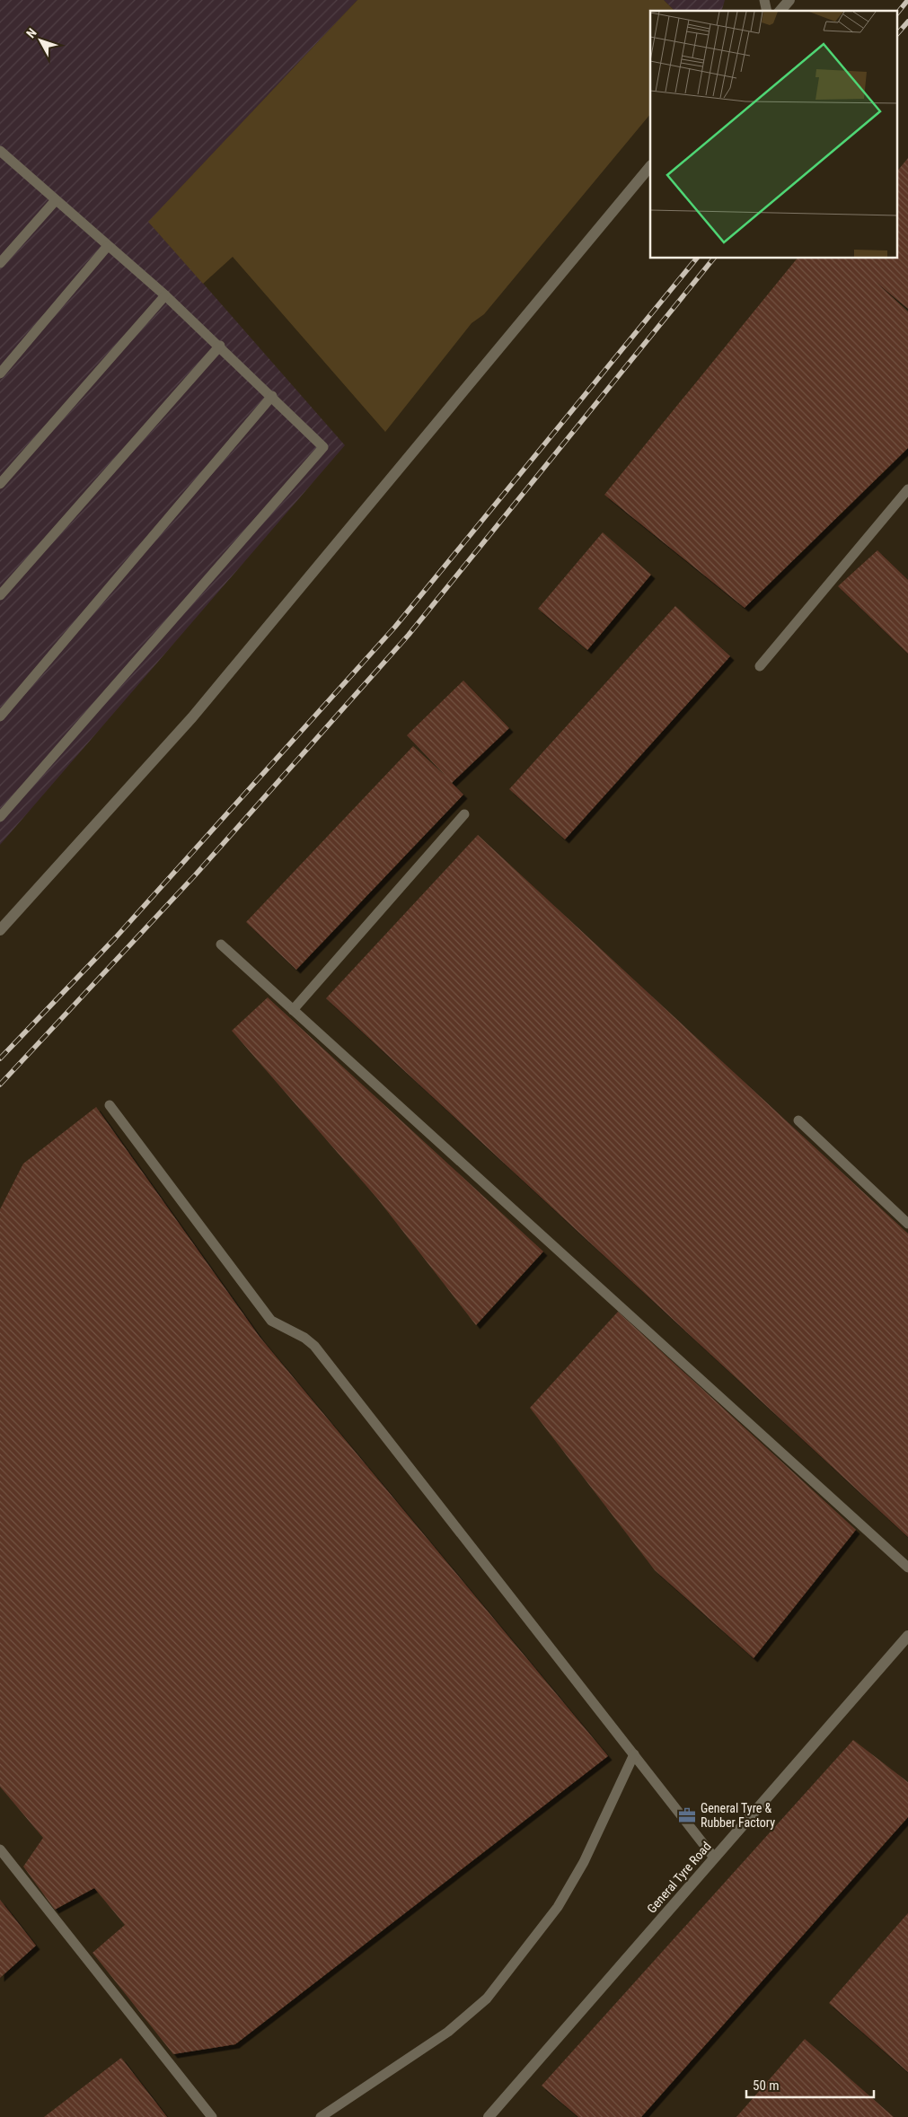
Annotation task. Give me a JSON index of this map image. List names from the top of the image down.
{
  "streets": {
    "street": ["General Tyre Road"]
  },
  "places": {
    "office": ["General Tyre & Rubber Factory"]
  },
  "scale_bar": "50 m",
  "north": "top left"
}
